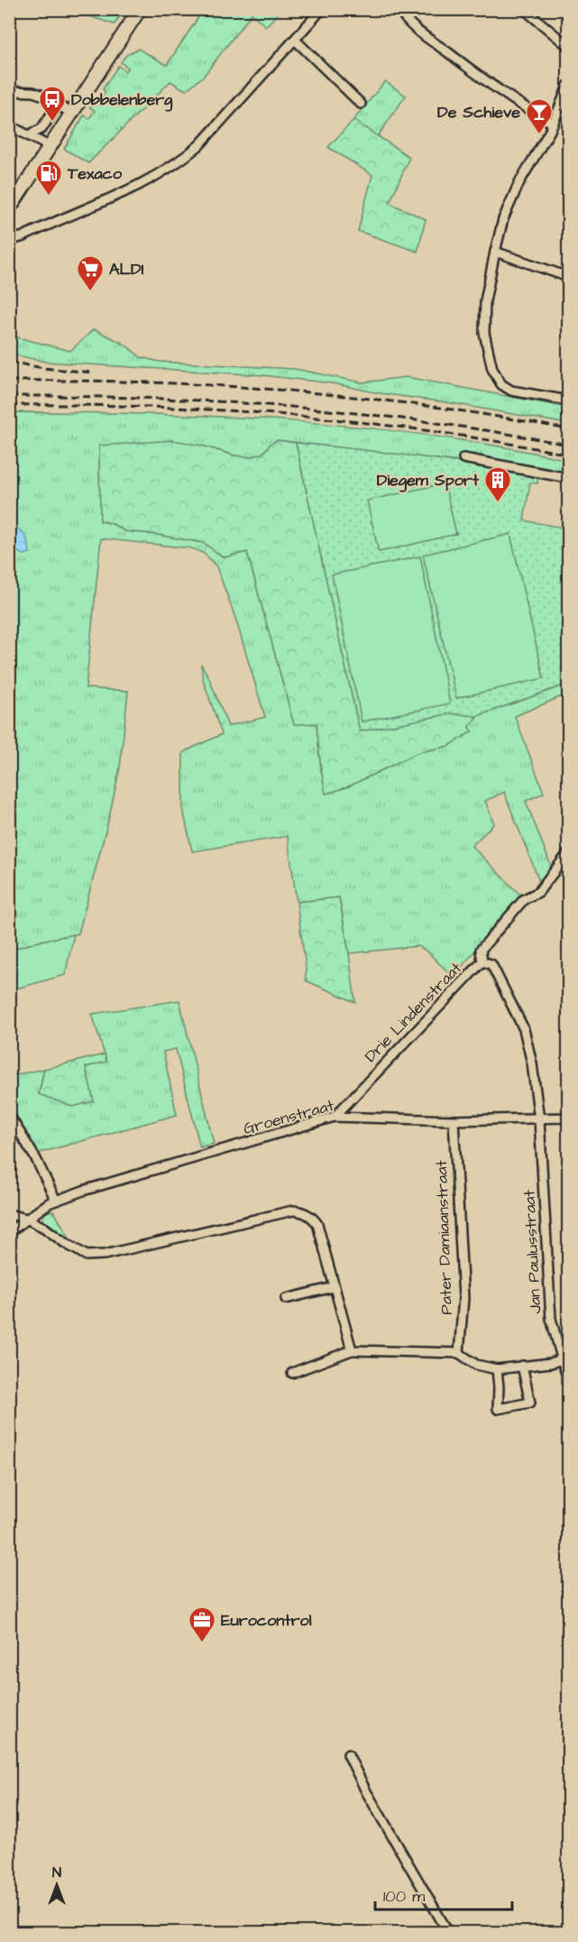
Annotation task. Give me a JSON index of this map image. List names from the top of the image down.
{
  "streets": {
    "street": [
      "Drie Lindenstraat",
      "Groenstraat",
      "Pater Damiaanstraat",
      "Jan Paulusstraat"
    ]
  },
  "crossings": [
    ["Drie Lindenstraat", "Groenstraat"],
    ["Drie Lindenstraat", "Jan Paulusstraat"],
    ["Groenstraat", "Pater Damiaanstraat"],
    ["Groenstraat", "Jan Paulusstraat"]
  ],
  "places": {
    "bus stop": ["Dobbelenberg"],
    "bar": ["De Schieve"],
    "fuel station": ["Texaco"],
    "supermarket": ["ALDI"],
    "building": ["Diegem Sport"],
    "office": ["Eurocontrol"]
  },
  "scale_bar": "100 m",
  "north": "top"
}
